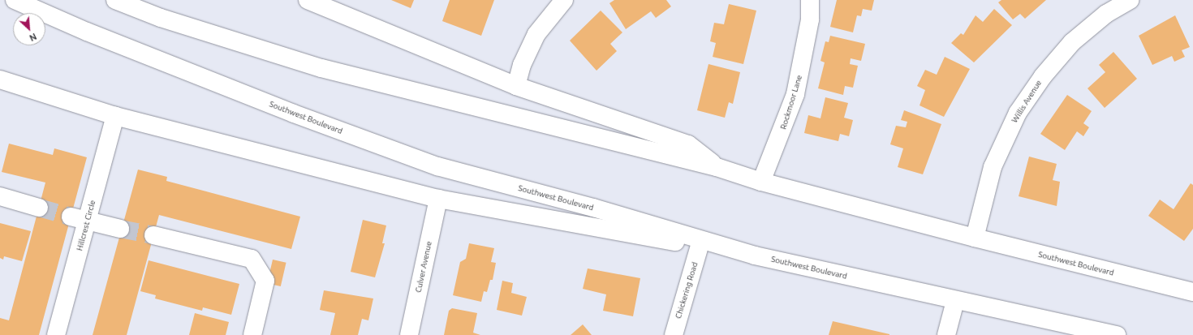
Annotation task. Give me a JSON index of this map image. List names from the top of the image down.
{
  "streets": {
    "main road": [
      "Willis Avenue",
      "Rockmoor Lane",
      "Southwest Boulevard",
      "Hillcrest Circle",
      "Culver Avenue",
      "Chickering Road"
    ]
  },
  "crossings": [
    ["Willis Avenue", "Southwest Boulevard"],
    ["Rockmoor Lane", "Southwest Boulevard"]
  ],
  "north": "bottom right"
}
